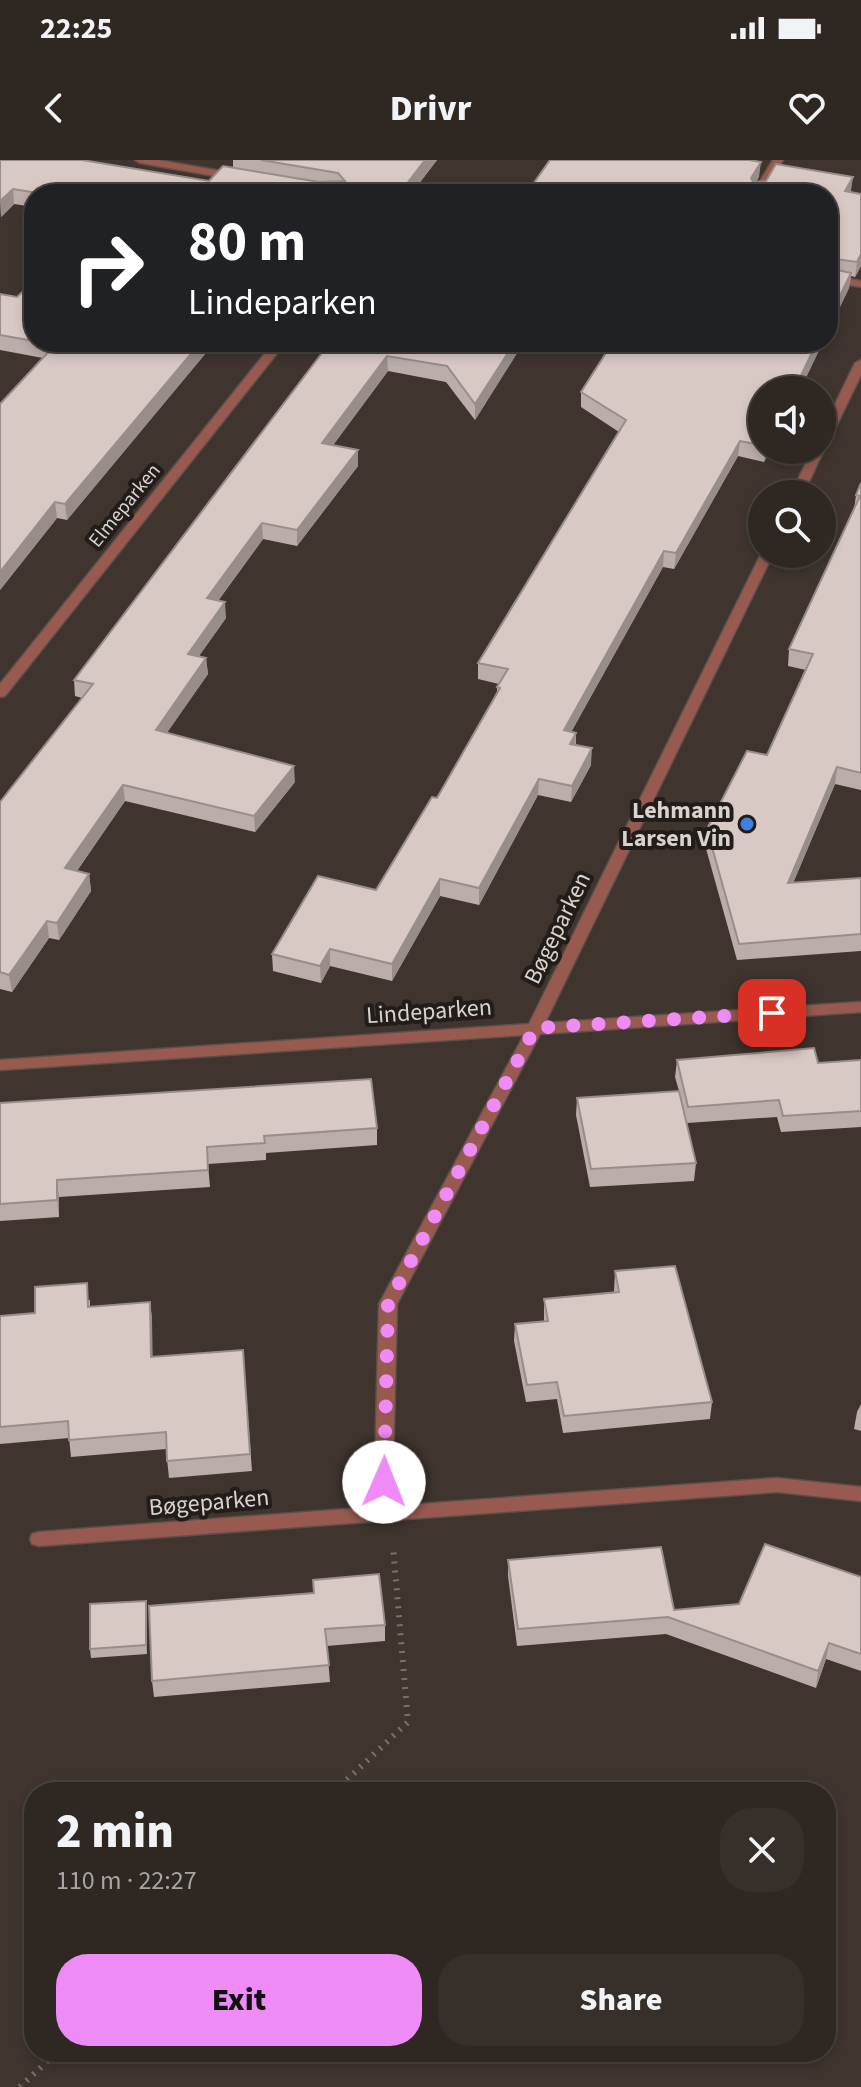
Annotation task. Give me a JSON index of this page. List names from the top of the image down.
{
  "streets": {
    "street": ["Elmeparken", "Bøgeparken", "Lindeparken"]
  },
  "crossings": [
    ["Bøgeparken", "Lindeparken"]
  ],
  "places": ["Lehmann Larsen Vin"],
  "page": {
    "status": "22:25",
    "header": "Drivr",
    "turn": ["80 m", "Lindeparken"],
    "heading": ["2 min", "110 m · 22:27"],
    "buttons": ["Exit", "Share"]
  }
}
